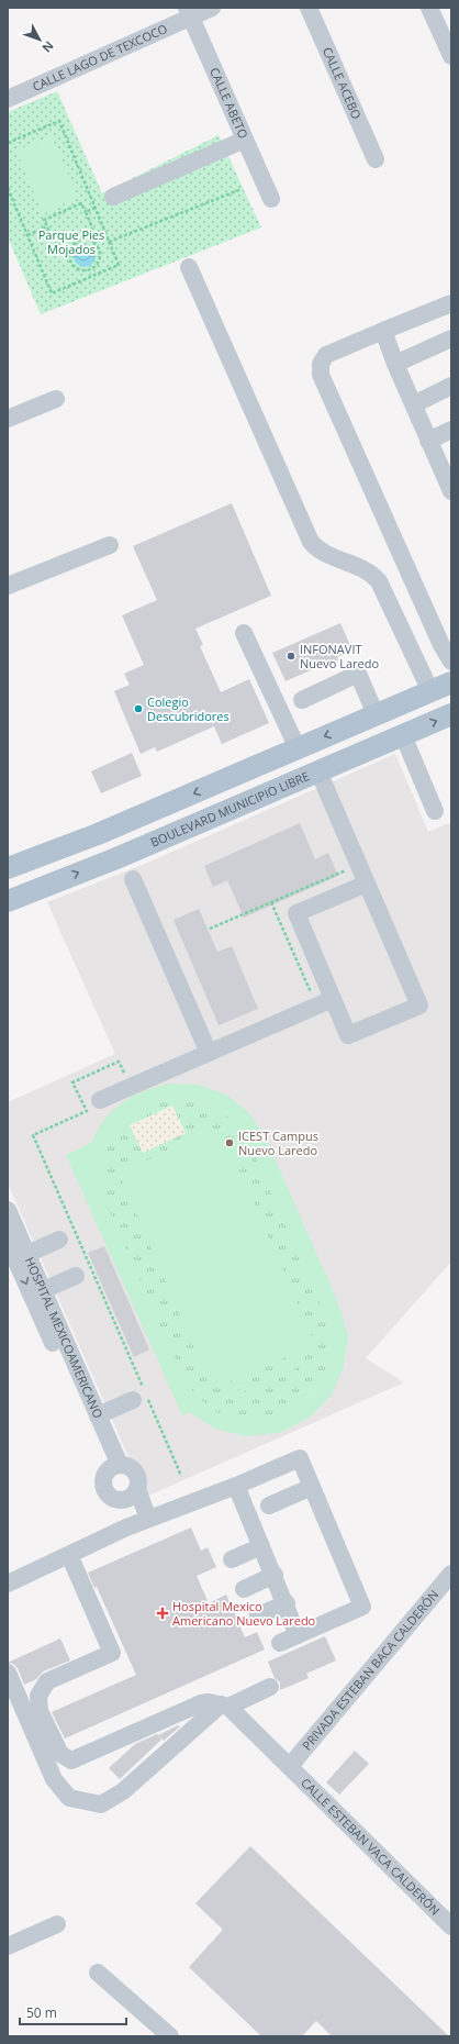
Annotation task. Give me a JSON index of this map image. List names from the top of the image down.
{
  "streets": {
    "main road": ["BOULEVARD MUNICIPIO LIBRE"],
    "street": [
      "CALLE LAGO DE TEXCOCO",
      "CALLE ACEBO",
      "CALLE ABETO",
      "HOSPITAL MEXICOAMERICANO",
      "PRIVADA ESTEBAN BACA CALDERÓN",
      "CALLE ESTEBAN VACA CALDERÓN"
    ]
  },
  "crossings": [
    ["CALLE LAGO DE TEXCOCO", "CALLE ABETO"],
    ["PRIVADA ESTEBAN BACA CALDERÓN", "CALLE ESTEBAN VACA CALDERÓN"]
  ],
  "parks": ["Parque Pies Mojados"],
  "places": {
    "other": ["INFONAVIT Nuevo Laredo", "Colegio Descubridores", "ICEST Campus Nuevo Laredo"],
    "health": ["Hospital Mexico Americano Nuevo Laredo"]
  },
  "scale_bar": "50 m",
  "north": "bottom right"
}
